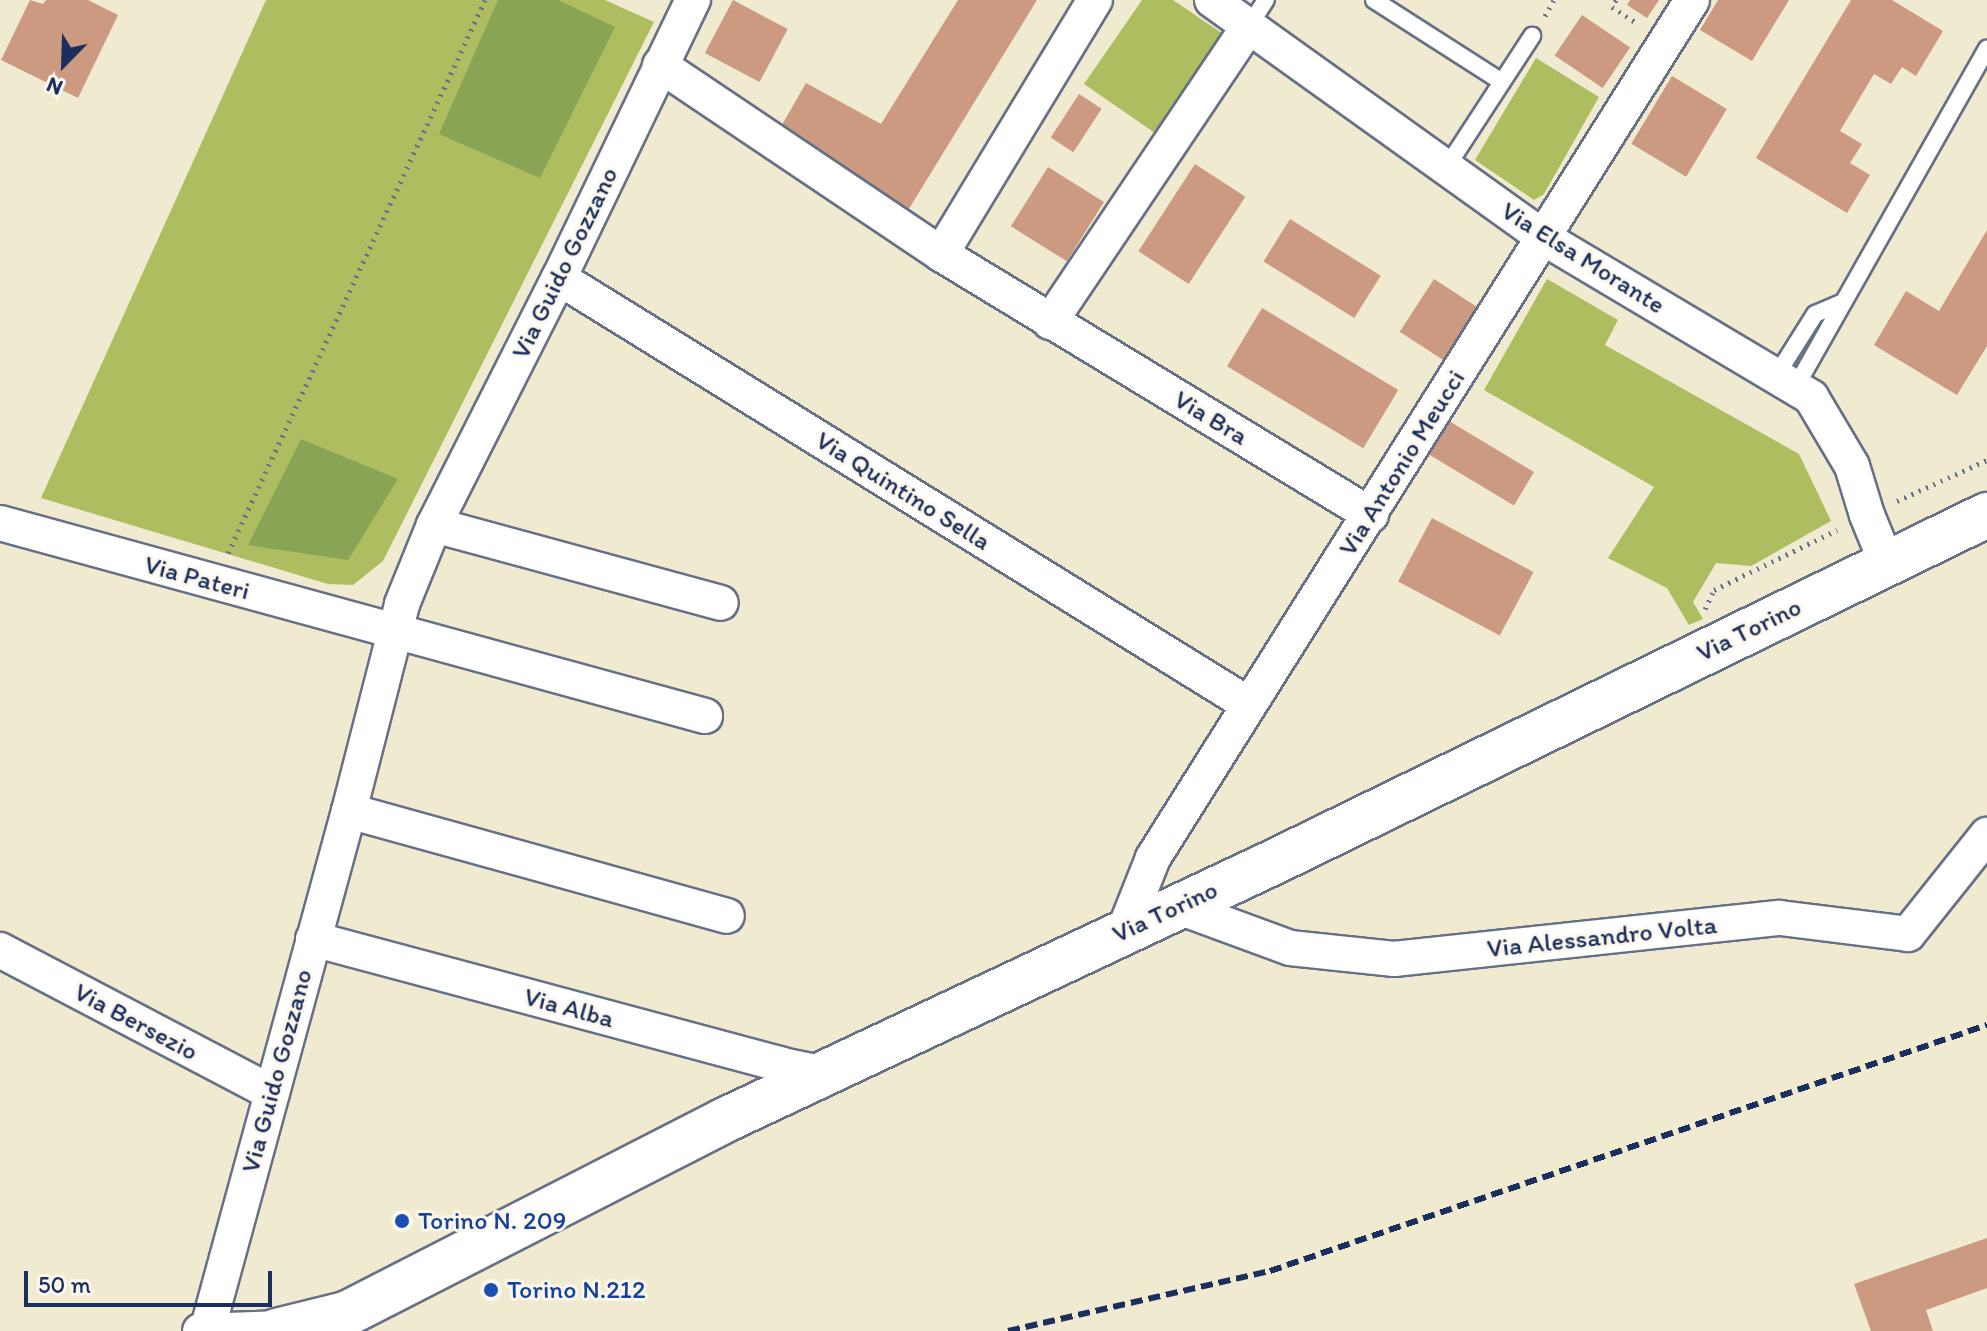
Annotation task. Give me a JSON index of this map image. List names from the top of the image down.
{
  "streets": {
    "main road": ["Via Torino"],
    "street": [
      "Via Elsa Morante",
      "Via Guido Gozzano",
      "Via Bra",
      "Via Antonio Meucci",
      "Via Quintino Sella",
      "Via Pateri",
      "Via Alessandro Volta",
      "Via Alba",
      "Via Bersezio"
    ]
  },
  "crossings": [
    ["Via Elsa Morante", "Via Antonio Meucci"],
    ["Via Elsa Morante", "Via Torino"],
    ["Via Guido Gozzano", "Via Bra"],
    ["Via Guido Gozzano", "Via Quintino Sella"],
    ["Via Guido Gozzano", "Via Pateri"],
    ["Via Guido Gozzano", "Via Alba"],
    ["Via Guido Gozzano", "Via Bersezio"],
    ["Via Bra", "Via Antonio Meucci"],
    ["Via Antonio Meucci", "Via Quintino Sella"],
    ["Via Antonio Meucci", "Via Torino"],
    ["Via Torino", "Via Alessandro Volta"],
    ["Via Torino", "Via Alba"]
  ],
  "places": ["Torino N. 209", "Torino N.212"],
  "scale_bar": "50 m",
  "north": "bottom left"
}
